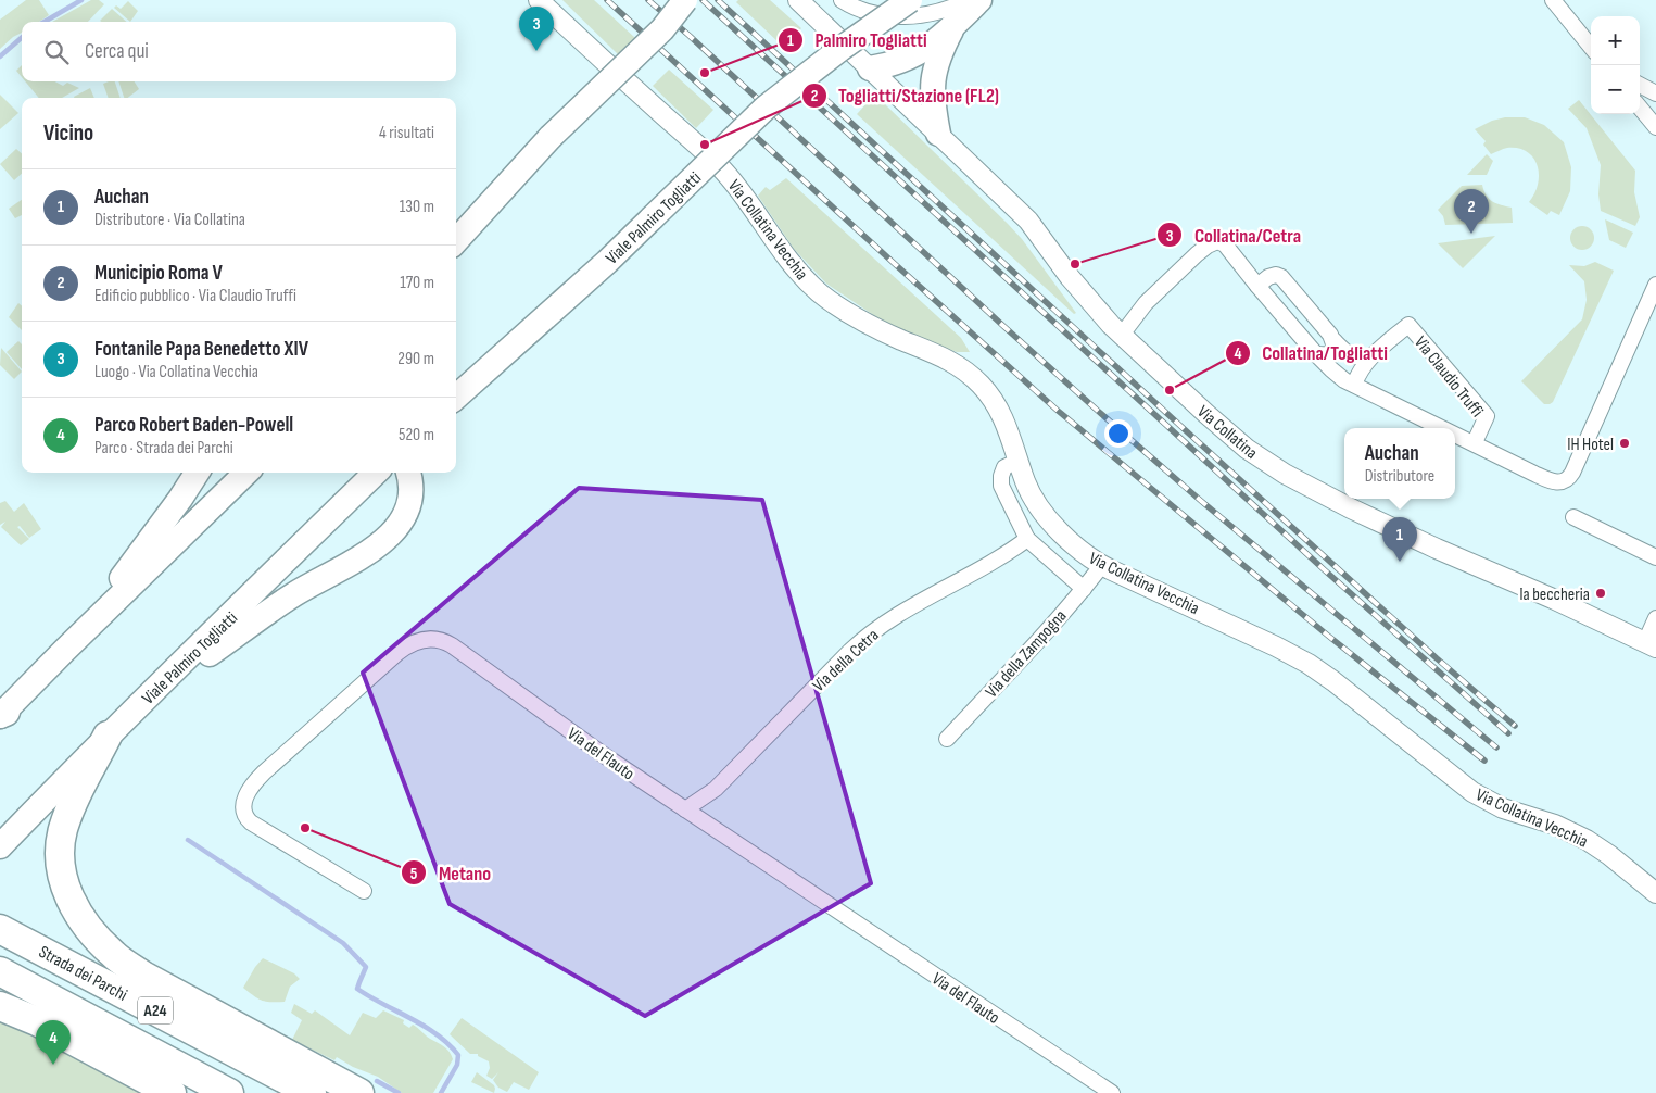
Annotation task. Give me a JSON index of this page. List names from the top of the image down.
{
  "streets": {
    "highway": ["Strada dei Parchi", "A24"],
    "main road": ["Viale Palmiro Togliatti"],
    "street": [
      "Via Collatina Vecchia",
      "Via Claudio Truffi",
      "Via Collatina",
      "Via della Zampogna",
      "Via della Cetra",
      "Via del Flauto"
    ]
  },
  "crossings": [
    ["Via Collatina Vecchia", "Via della Zampogna"],
    ["Via Claudio Truffi", "Via Collatina"],
    ["Via della Cetra", "Via del Flauto"]
  ],
  "places": [
    "Palmiro Togliatti",
    "Togliatti/Stazione (FL2)",
    "Collatina/Cetra",
    "Collatina/Togliatti",
    "IH Hotel",
    "la beccheria",
    "Metano"
  ],
  "page": {
    "pins": [
      "3",
      "2",
      "1",
      "4"
    ],
    "map_buttons": ["+", "−"],
    "search": "Cerca qui",
    "heading": ["Vicino", "4 risultati"],
    "list": [
      {
        "mark": "1",
        "name": "Auchan",
        "note": "Distributore · Via Collatina",
        "value": "130 m"
      },
      {
        "mark": "2",
        "name": "Municipio Roma V",
        "note": "Edificio pubblico · Via Claudio Truffi",
        "value": "170 m"
      },
      {
        "mark": "3",
        "name": "Fontanile Papa Benedetto XIV",
        "note": "Luogo · Via Collatina Vecchia",
        "value": "290 m"
      },
      {
        "mark": "4",
        "name": "Parco Robert Baden-Powell",
        "note": "Parco · Strada dei Parchi",
        "value": "520 m"
      }
    ],
    "popup": ["Auchan", "Distributore"]
  }
}
